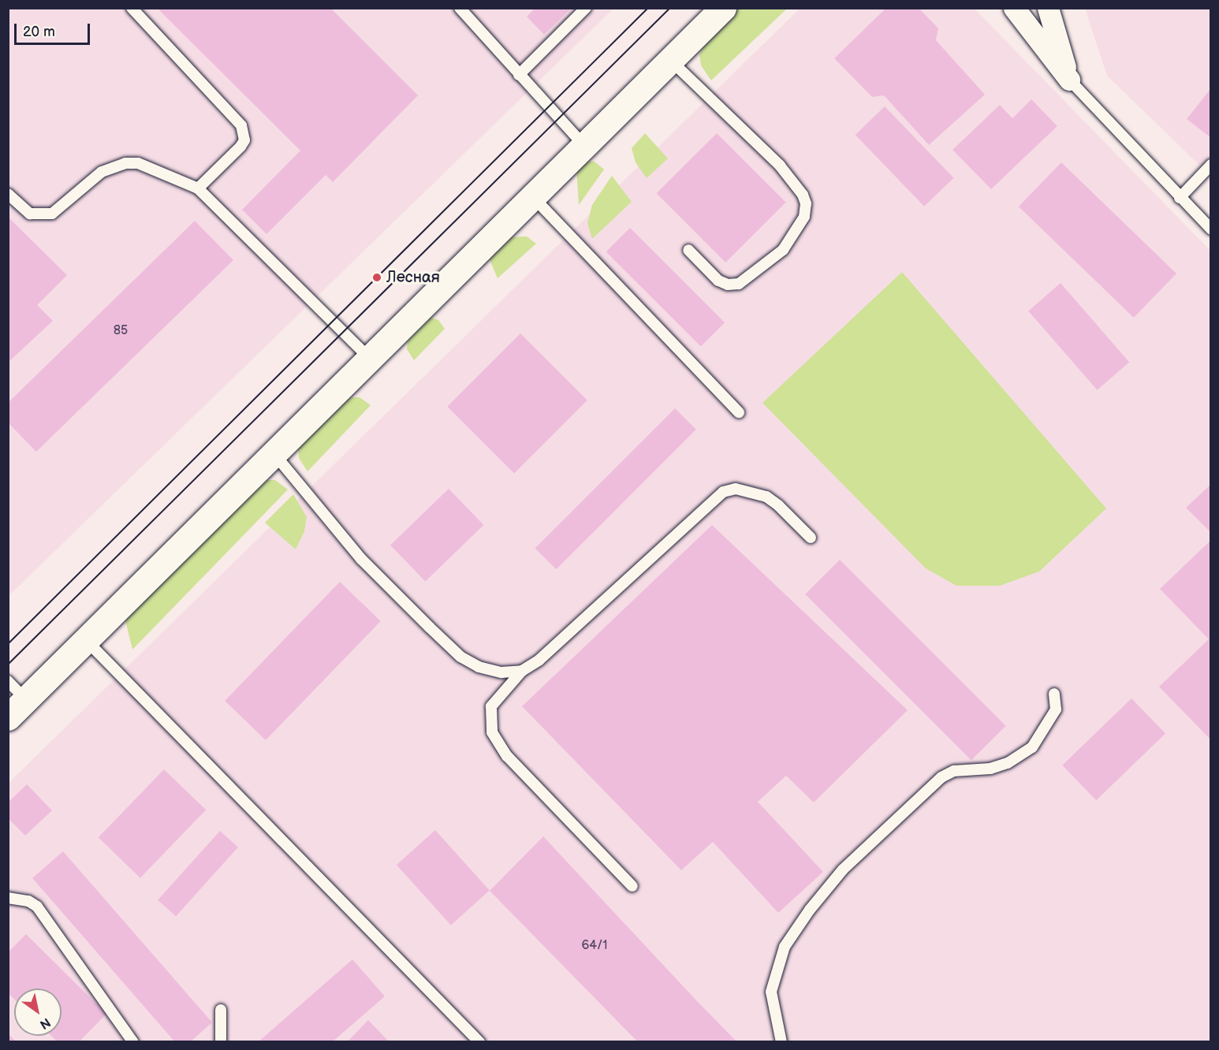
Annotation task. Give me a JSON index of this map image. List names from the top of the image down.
{
  "places": ["Лесная"],
  "house_numbers": ["85", "64/1"],
  "scale_bar": "20 m",
  "north": "bottom right"
}
